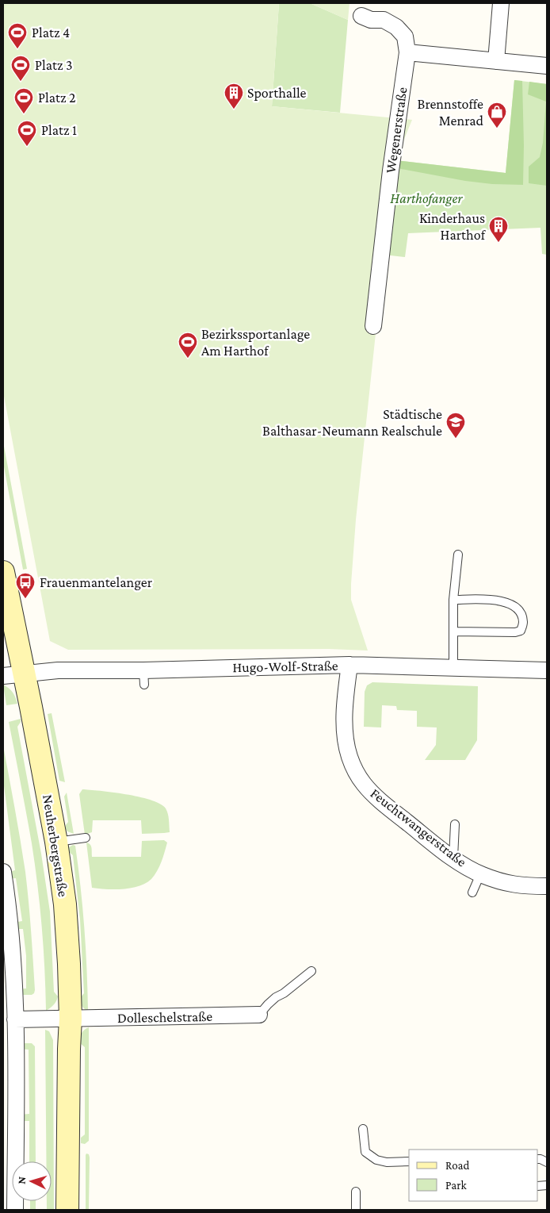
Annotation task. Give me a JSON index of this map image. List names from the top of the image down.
{
  "streets": {
    "main road": ["Neuherbergstraße"],
    "street": [
      "Wegenerstraße",
      "Hugo-Wolf-Straße",
      "Feuchtwangerstraße",
      "Dolleschelstraße"
    ]
  },
  "crossings": [
    ["Hugo-Wolf-Straße", "Feuchtwangerstraße"],
    ["Hugo-Wolf-Straße", "Neuherbergstraße"],
    ["Neuherbergstraße", "Dolleschelstraße"]
  ],
  "parks": ["Harthofanger"],
  "places": {
    "sports": [
      "Platz 4",
      "Platz 3",
      "Platz 2",
      "Platz 1",
      "Bezirkssportanlage Am Harthof"
    ],
    "building": ["Sporthalle", "Kinderhaus Harthof"],
    "shop": ["Brennstoffe Menrad"],
    "school or university": ["Städtische Balthasar-Neumann Realschule"],
    "bus stop": ["Frauenmantelanger"]
  },
  "legend": ["Road", "Park"],
  "north": "left"
}
